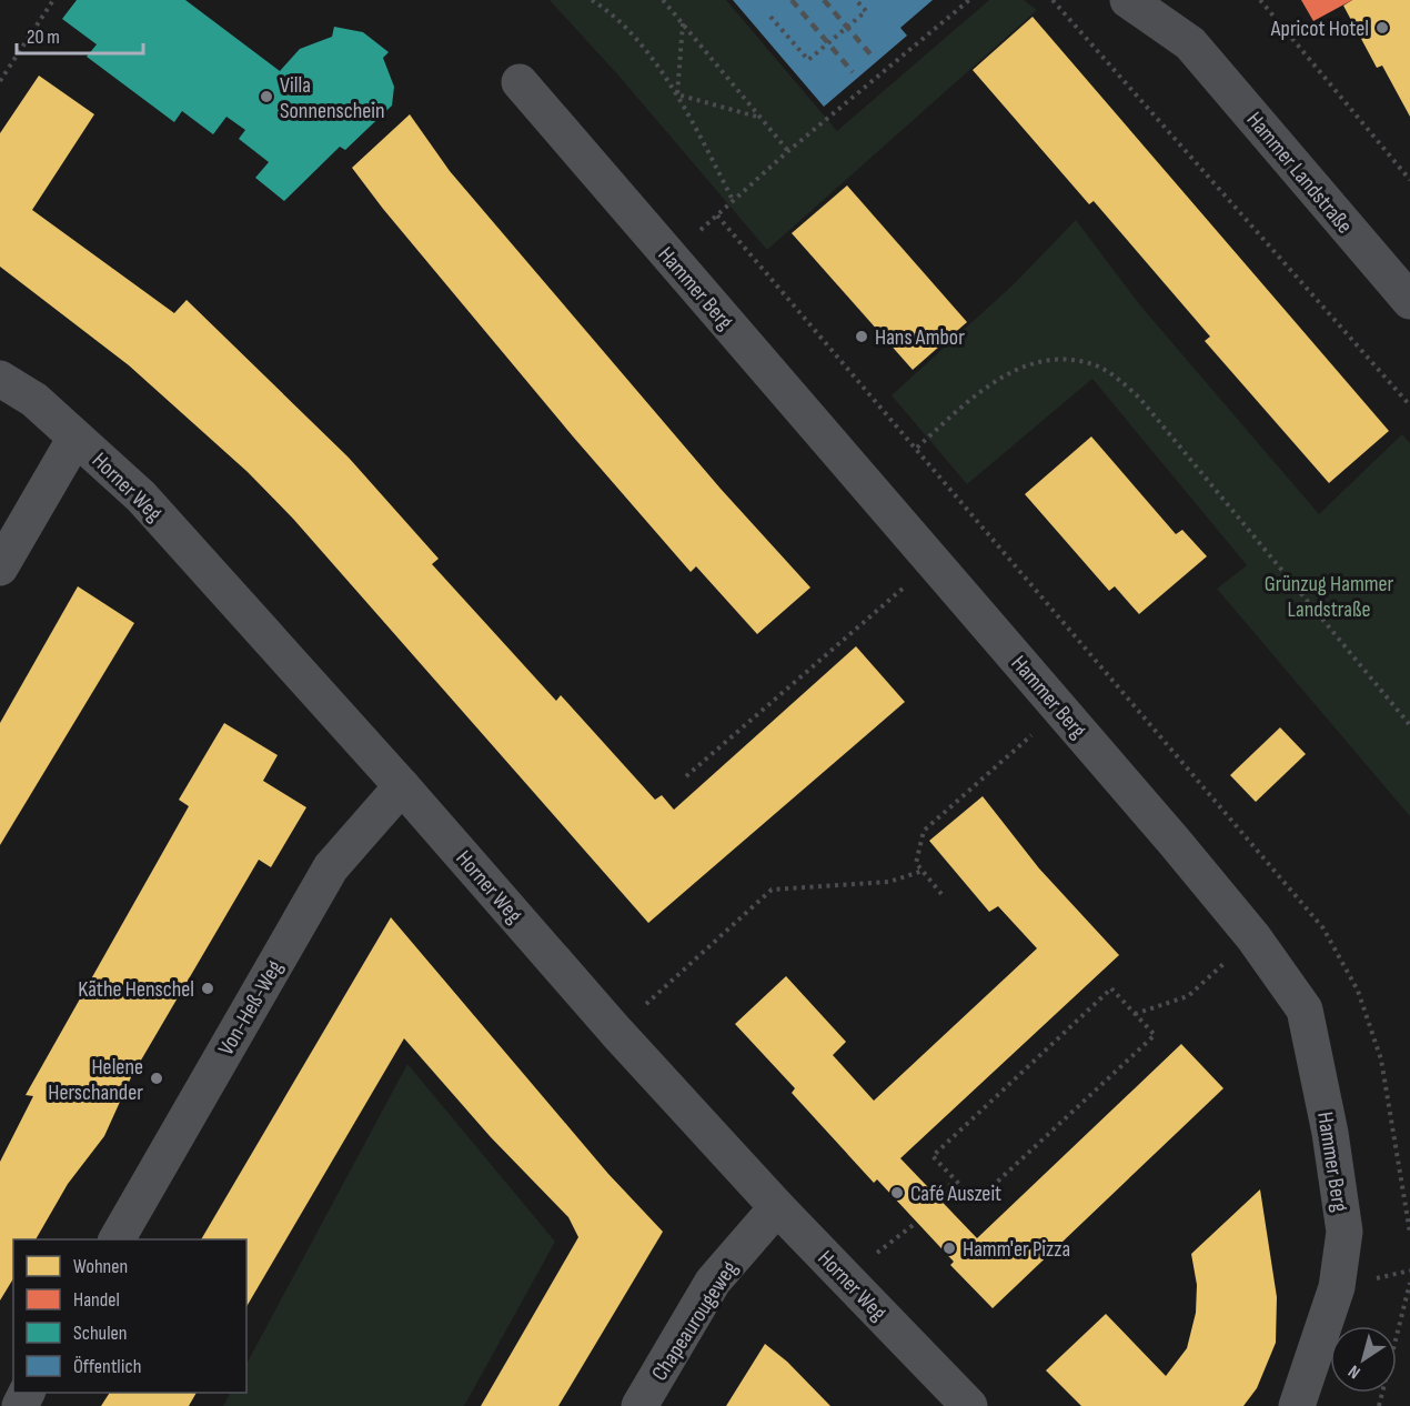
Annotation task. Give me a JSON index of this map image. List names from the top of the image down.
{
  "streets": {
    "main road": ["Hammer Landstraße"],
    "street": [
      "Hammer Berg",
      "Horner Weg",
      "Von-Heß-Weg",
      "Chapeaurougeweg"
    ]
  },
  "crossings": [
    ["Horner Weg", "Von-Heß-Weg"],
    ["Horner Weg", "Chapeaurougeweg"]
  ],
  "parks": ["Grünzug Hammer Landstraße"],
  "places": [
    "Apricot Hotel",
    "Villa Sonnenschein",
    "Hans Ambor",
    "Käthe Henschel",
    "Helene Herschander",
    "Café Auszeit",
    "Hamm'er Pizza"
  ],
  "legend": [
    "Wohnen",
    "Handel",
    "Schulen",
    "Öffentlich"
  ],
  "scale_bar": "20 m",
  "north": "bottom left"
}
